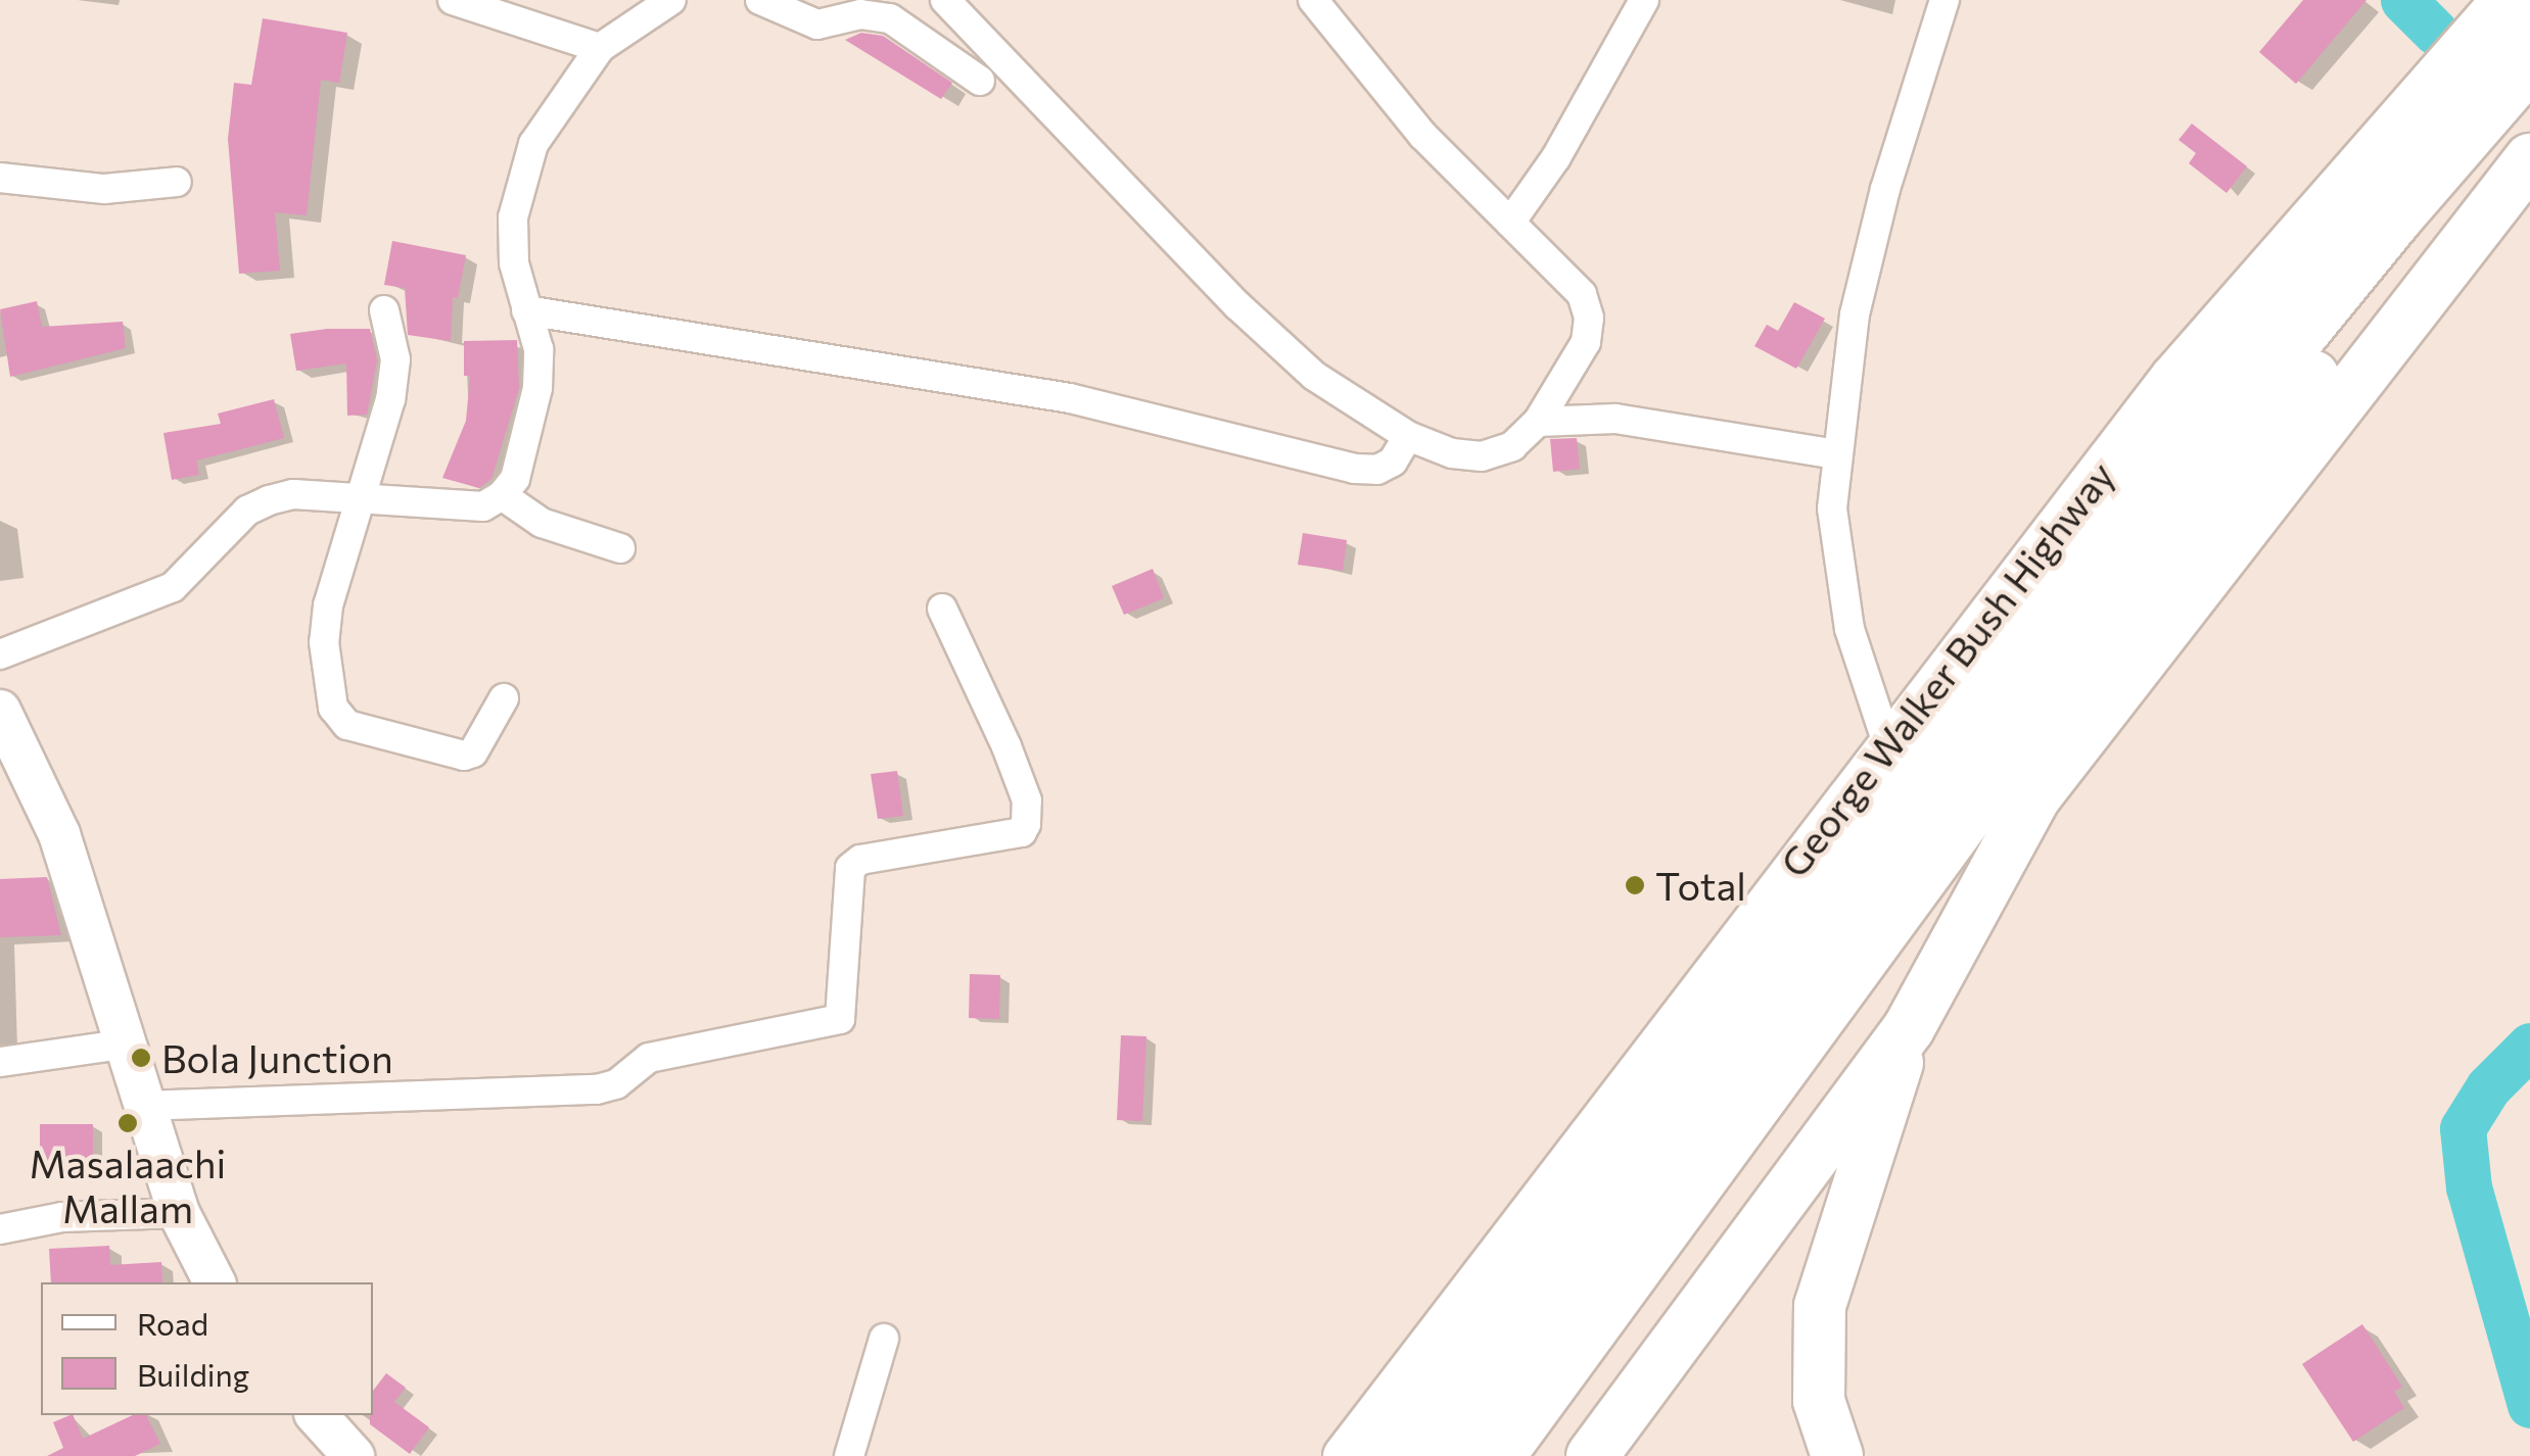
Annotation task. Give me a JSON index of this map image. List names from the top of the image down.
{
  "streets": {
    "highway": ["George Walker Bush Highway"]
  },
  "places": ["Total", "Bola Junction", "Masalaachi Mallam"],
  "legend": ["Road", "Building"]
}
